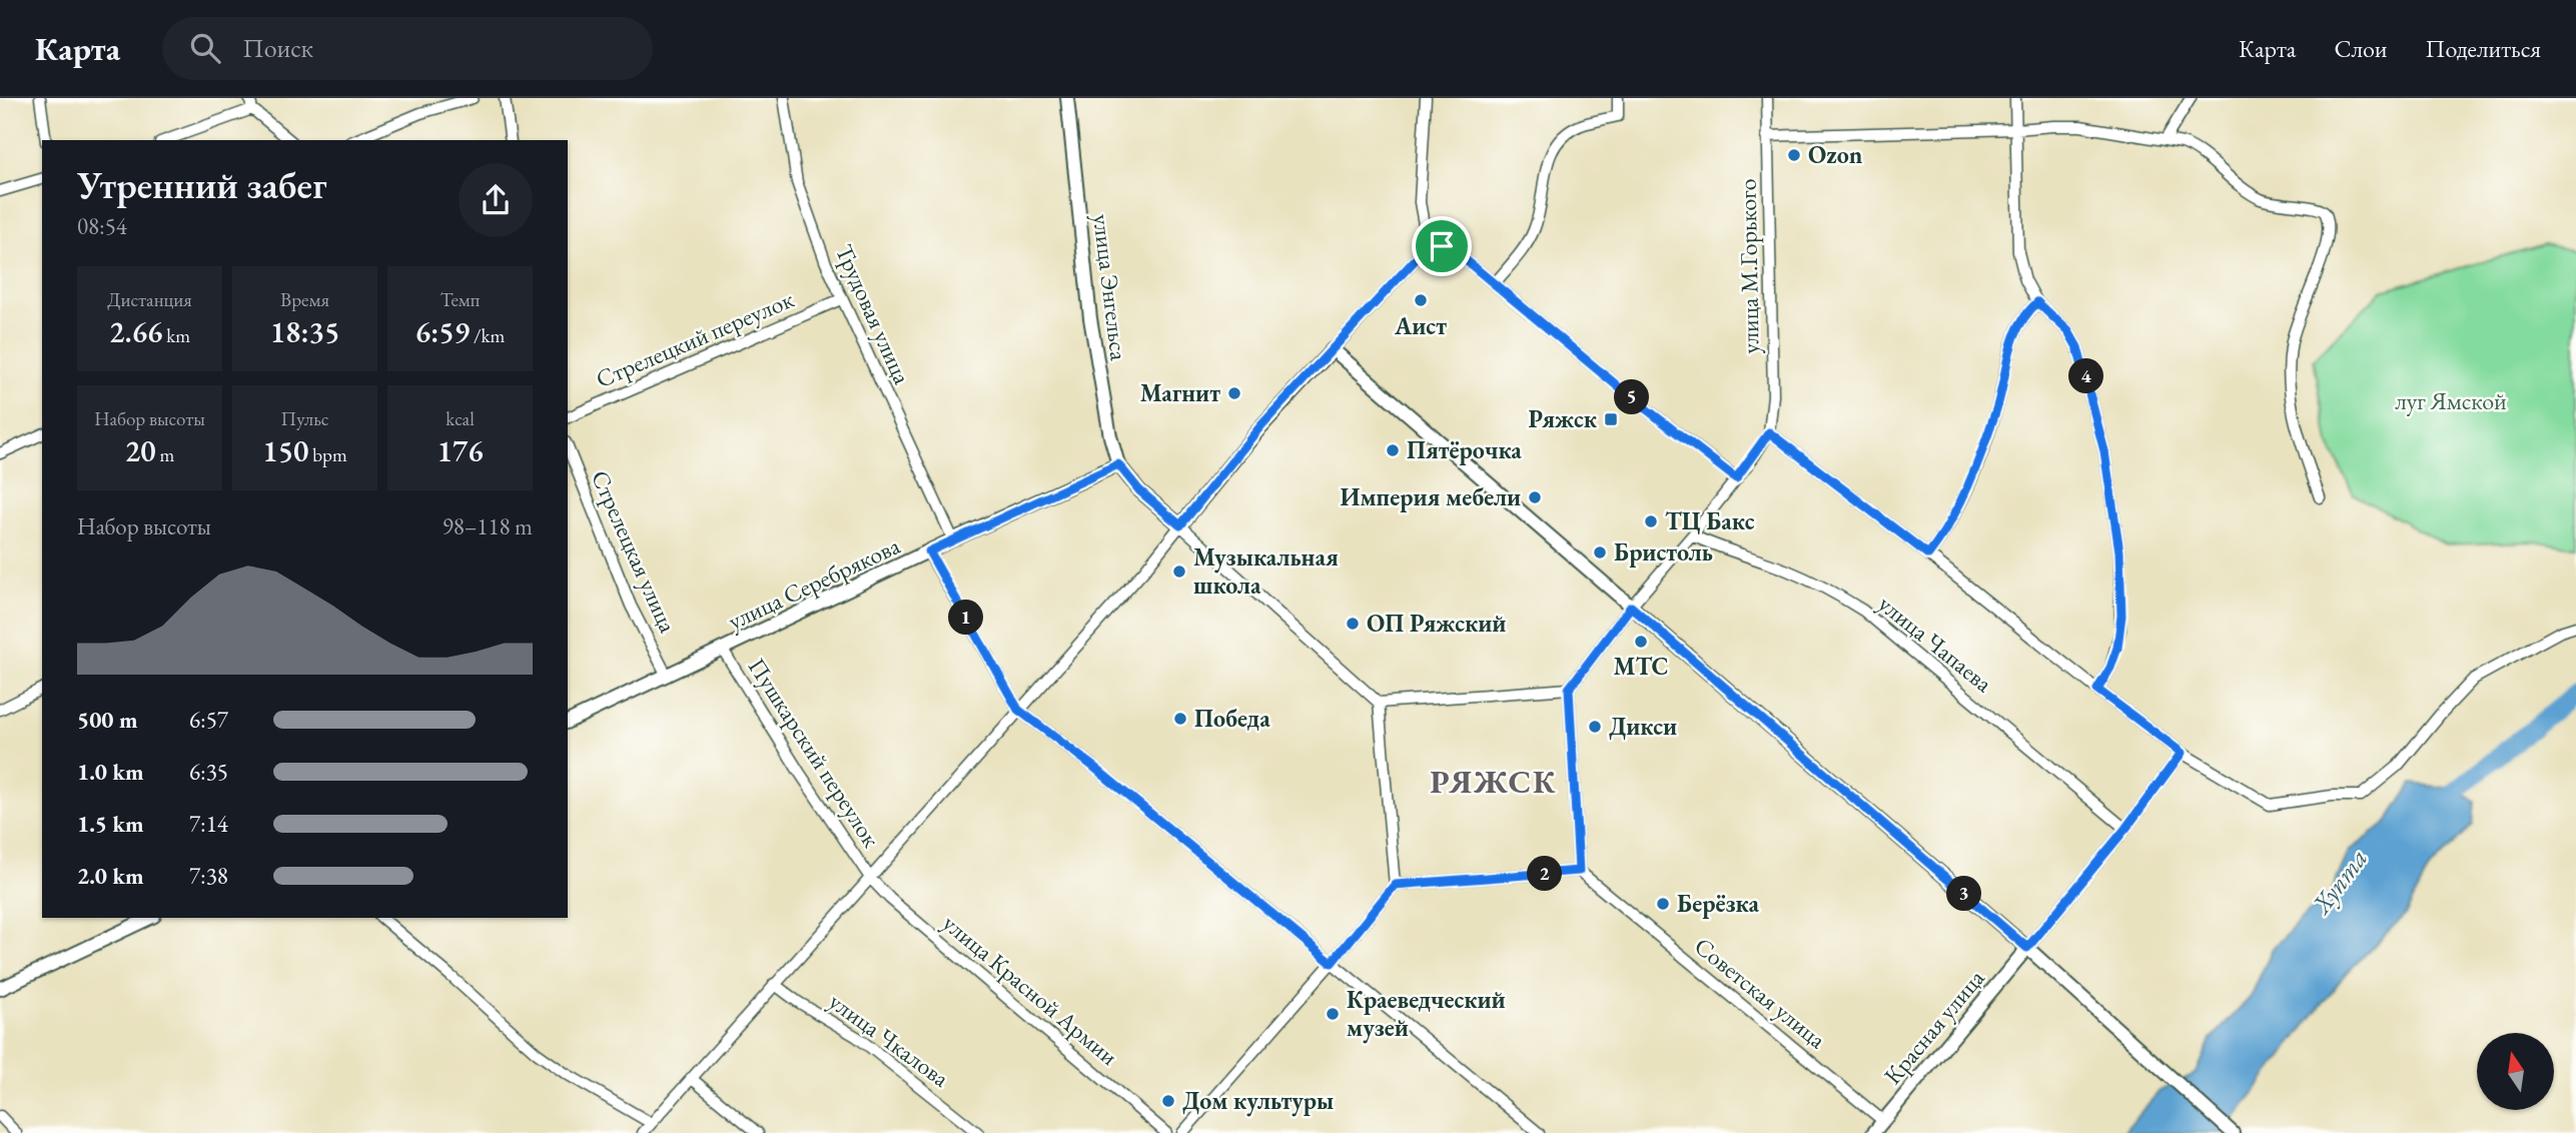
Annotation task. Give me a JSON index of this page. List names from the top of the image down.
{
  "streets": {
    "main road": ["улица Энгельса", "улица Серебрякова", "Красная улица"],
    "street": [
      "улица М.Горького",
      "Трудовая улица",
      "Стрелецкий переулок",
      "Стрелецкая улица",
      "улица Чапаева",
      "Пушкарский переулок",
      "улица Красной Армии",
      "Советская улица",
      "улица Чкалова"
    ]
  },
  "crossings": [
    ["улица Энгельса", "улица Серебрякова"],
    ["Трудовая улица", "Стрелецкий переулок"],
    ["Трудовая улица", "улица Серебрякова"],
    ["Стрелецкая улица", "улица Серебрякова"],
    ["улица Серебрякова", "Пушкарский переулок"],
    ["Пушкарский переулок", "улица Красной Армии"],
    ["Советская улица", "Красная улица"]
  ],
  "districts": ["РЯЖСК"],
  "water": ["Хупта"],
  "parks": ["луг Ямской"],
  "places": {
    "other": [
      "Ozon",
      "Аист",
      "Магнит",
      "Пятёрочка",
      "Империя мебели",
      "ТЦ Бакс",
      "Бристоль",
      "Музыкальная школа",
      "ОП Ряжский",
      "МТС",
      "Победа",
      "Дикси",
      "Берёзка",
      "Краеведческий музей",
      "Дом культуры"
    ],
    "transit": ["Ряжск"]
  },
  "north": "top",
  "page": {
    "header": "Карта",
    "search": "Поиск",
    "nav": ["Карта", "Слои", "Поделиться"],
    "heading": ["Утренний забег", "08:54"],
    "stats": [
      ["Дистанция", "2.66 km"],
      ["Время", "18:35"],
      ["Темп", "6:59 /km"],
      ["Набор высоты", "20 m"],
      ["Пульс", "150 bpm"],
      ["kcal", "176"]
    ],
    "pins": [
      "4",
      "5",
      "1",
      "2",
      "3"
    ],
    "chart": ["Набор высоты", "98–118 m"],
    "list": [
      {
        "name": "500 m",
        "note": "6:57"
      },
      {
        "name": "1.0 km",
        "note": "6:35"
      },
      {
        "name": "1.5 km",
        "note": "7:14"
      },
      {
        "name": "2.0 km",
        "note": "7:38"
      }
    ]
  }
}
